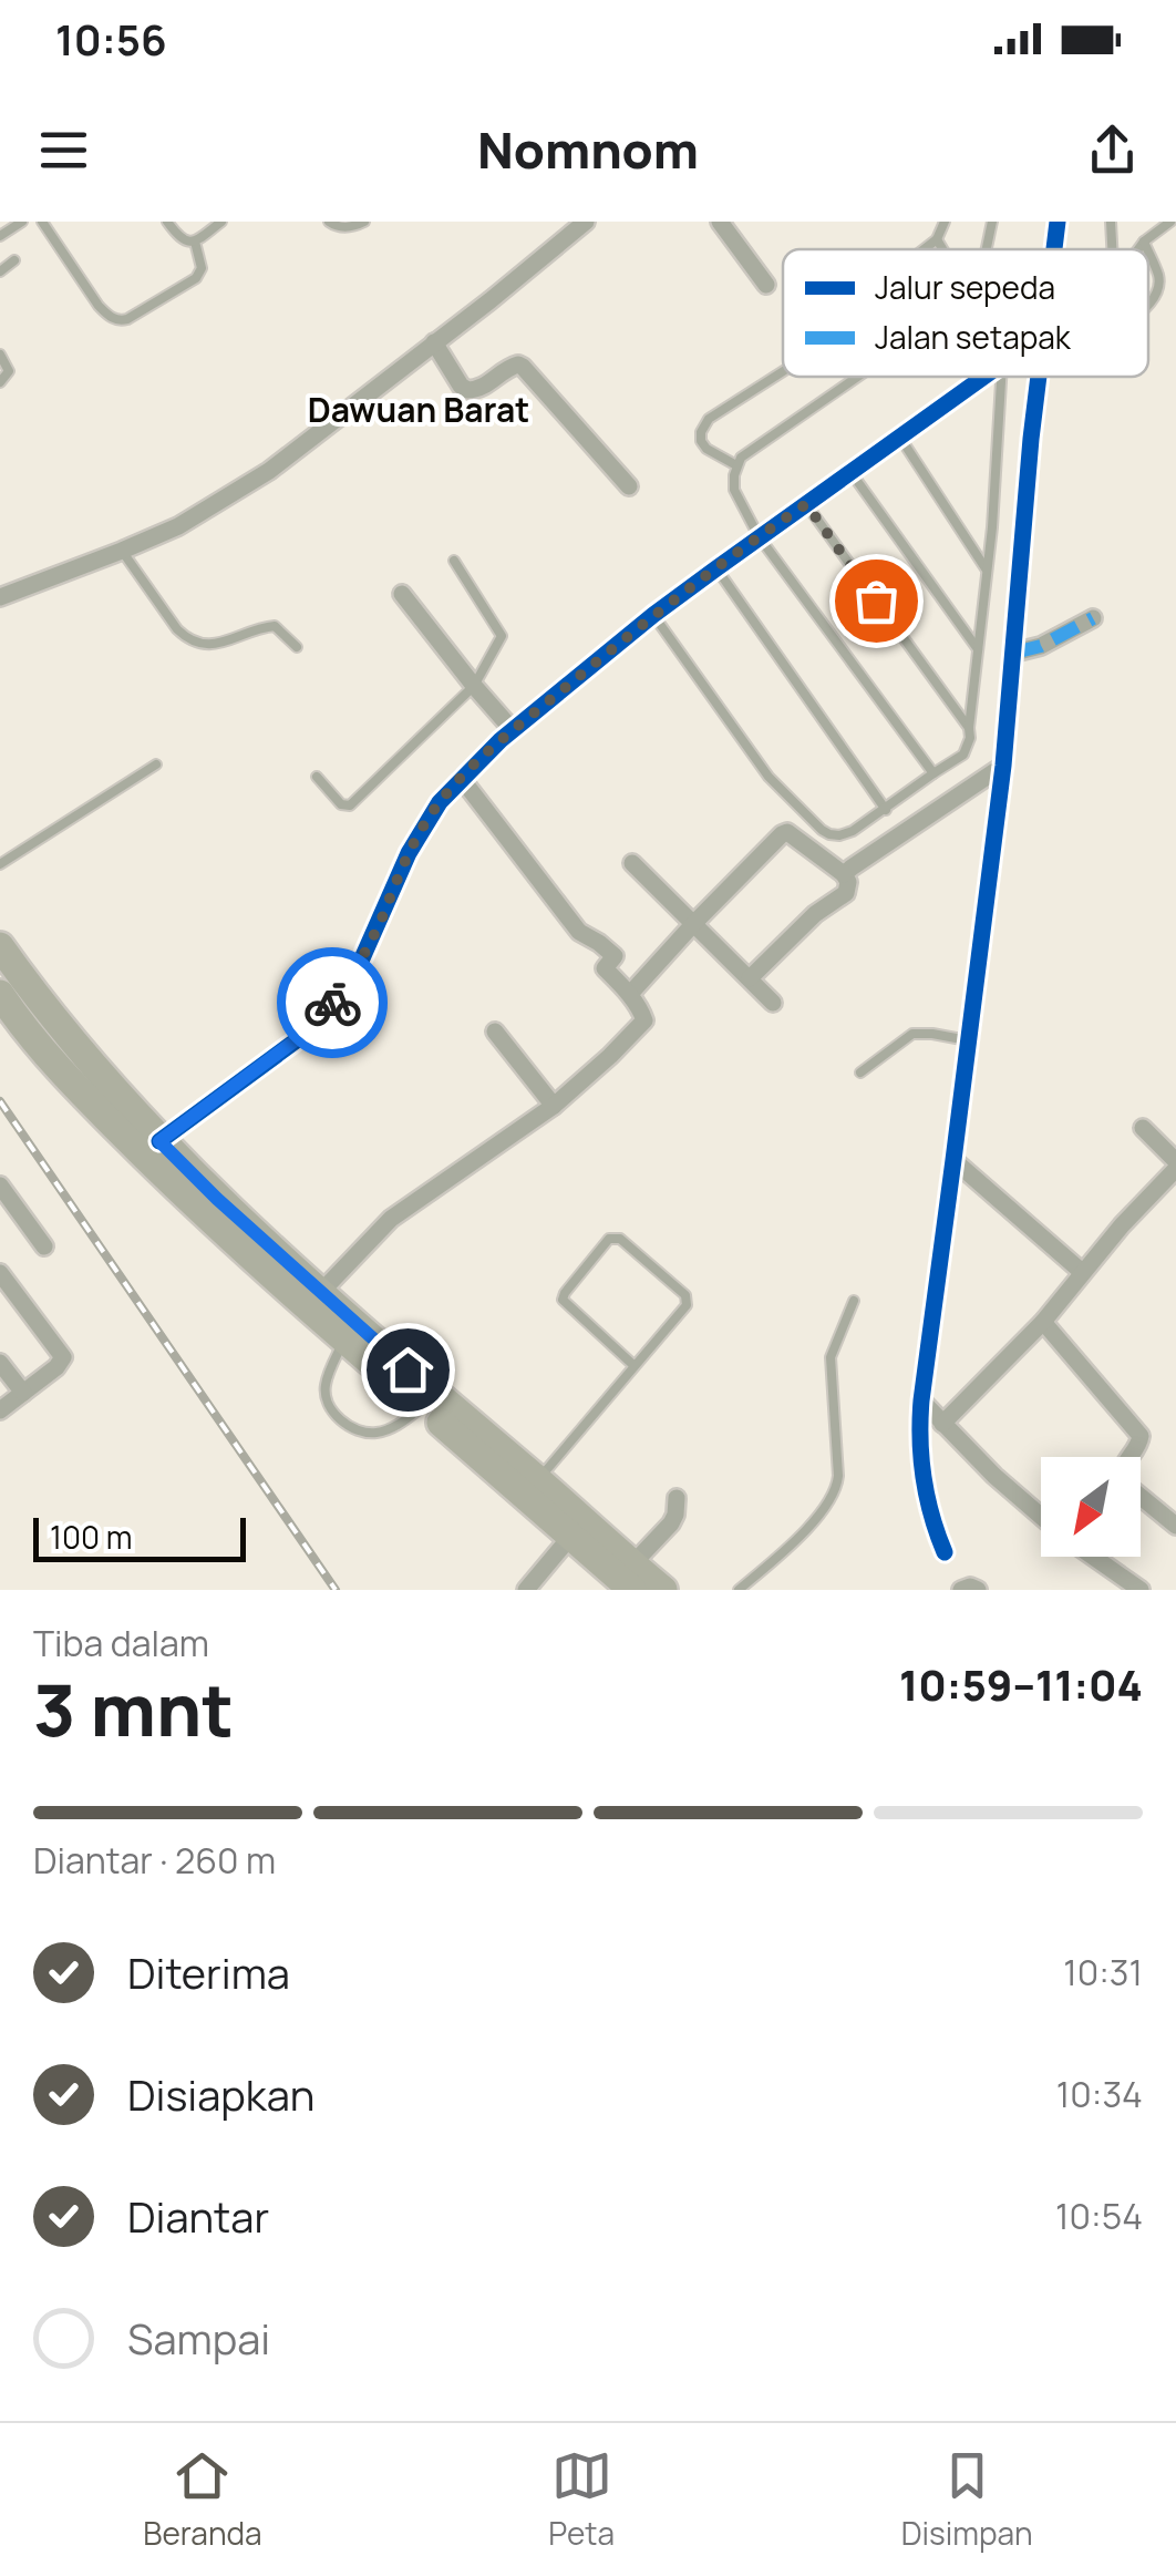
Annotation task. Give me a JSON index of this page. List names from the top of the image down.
{
  "districts": ["Dawuan Barat"],
  "legend": ["Jalur sepeda", "Jalan setapak"],
  "scale_bar": "100 m",
  "north": "bottom left",
  "page": {
    "status": "10:56",
    "header": "Nomnom",
    "scale": "100 m",
    "heading": ["3 mnt", "Tiba dalam", "10:59–11:04"],
    "bar": "Diantar · 260 m",
    "list": [
      ["Diterima", "10:31"],
      ["Disiapkan", "10:34"],
      ["Diantar", "10:54"],
      "Sampai"
    ],
    "tabs": ["Beranda", "Peta", "Disimpan"]
  }
}
